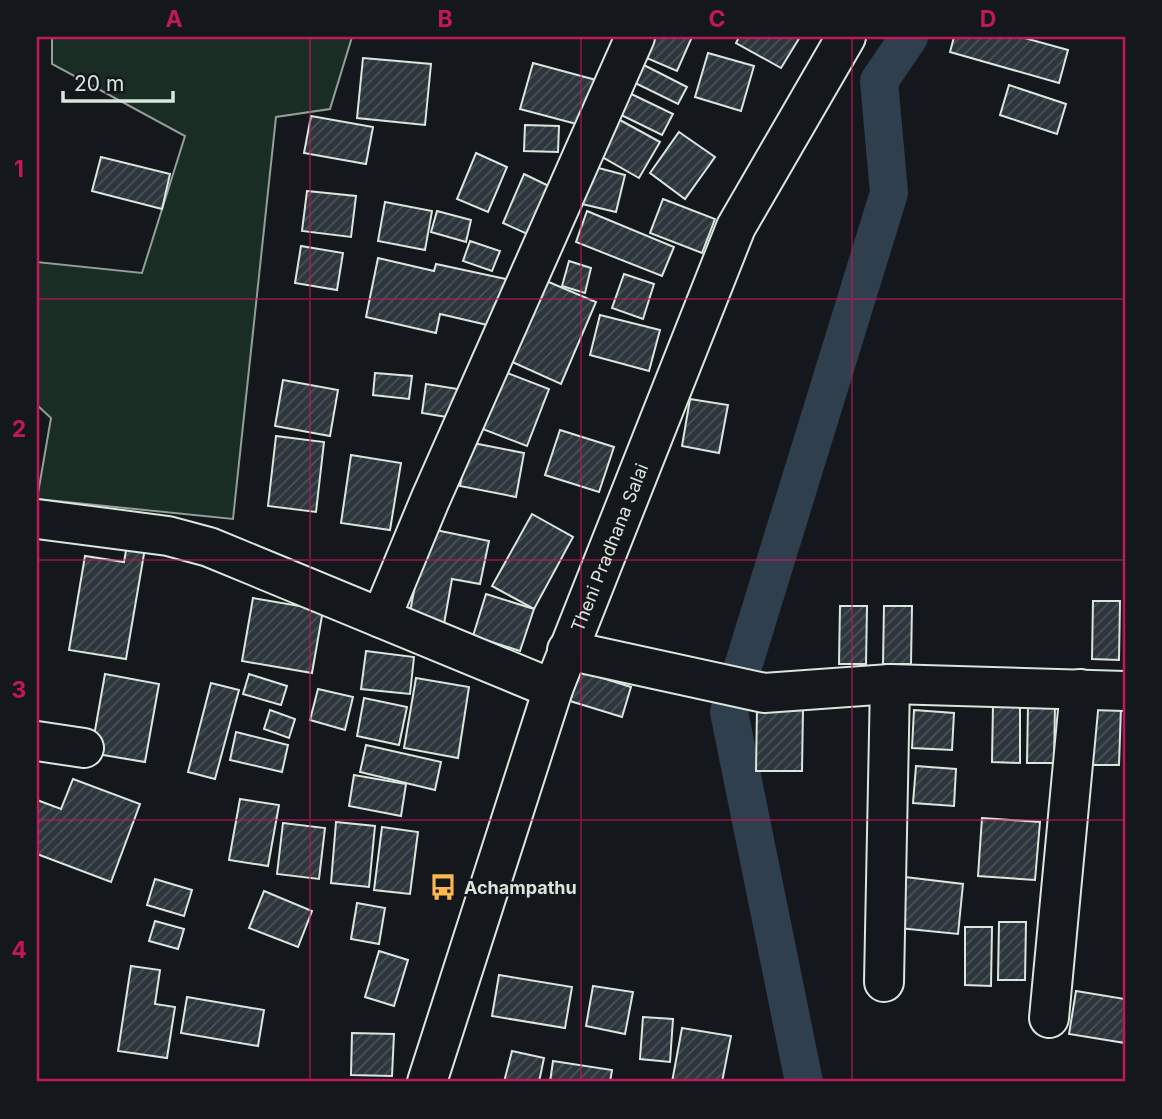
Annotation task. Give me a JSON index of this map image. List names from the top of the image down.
{
  "streets": {
    "street": ["Theni Pradhana Salai"]
  },
  "places": {
    "bus stop": ["Achampathu"]
  },
  "scale_bar": "20 m",
  "grid": {
    "columns": [
      "A",
      "B",
      "C",
      "D"
    ],
    "rows": [
      "1",
      "2",
      "3",
      "4"
    ]
  }
}
